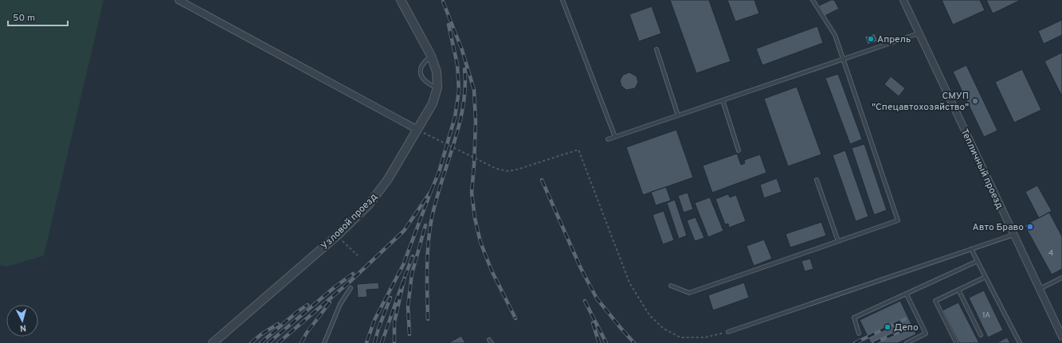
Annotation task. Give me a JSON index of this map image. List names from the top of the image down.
{
  "streets": {
    "street": ["Тепличный проезд", "Узловой проезд"]
  },
  "places": [
    "Апрель",
    "СМУП \"Спецавтохозяйство\"",
    "Авто Браво",
    "Депо"
  ],
  "house_numbers": ["4", "1А"],
  "scale_bar": "50 m",
  "north": "bottom"
}
